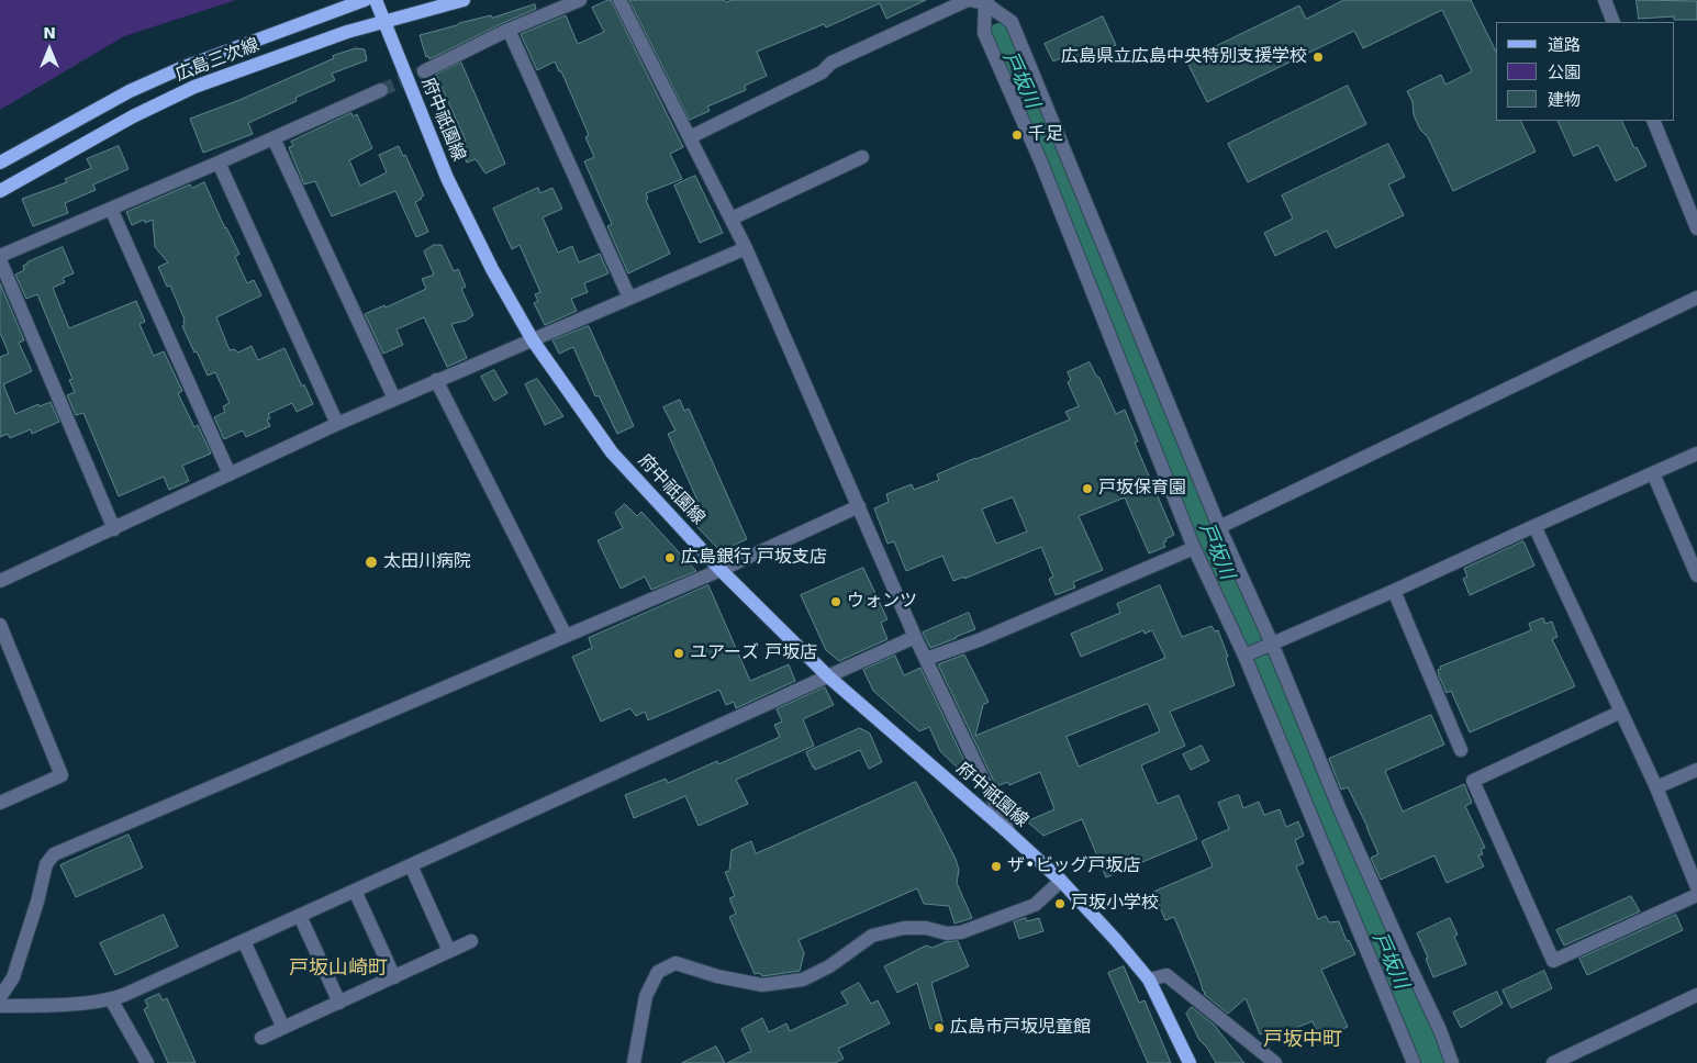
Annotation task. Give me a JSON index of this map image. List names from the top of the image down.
{
  "streets": {
    "main road": ["広島三次線", "府中祇園線"]
  },
  "crossings": [
    ["広島三次線", "府中祇園線"]
  ],
  "districts": ["戸坂山崎町", "戸坂中町"],
  "water": ["戸坂川"],
  "places": [
    "広島県立広島中央特別支援学校",
    "千足",
    "戸坂保育園",
    "広島銀行 戸坂支店",
    "太田川病院",
    "ウォンツ",
    "ユアーズ 戸坂店",
    "ザ•ビッグ戸坂店",
    "戸坂小学校",
    "広島市戸坂児童館"
  ],
  "legend": ["道路", "公園", "建物"],
  "north": "top"
}
